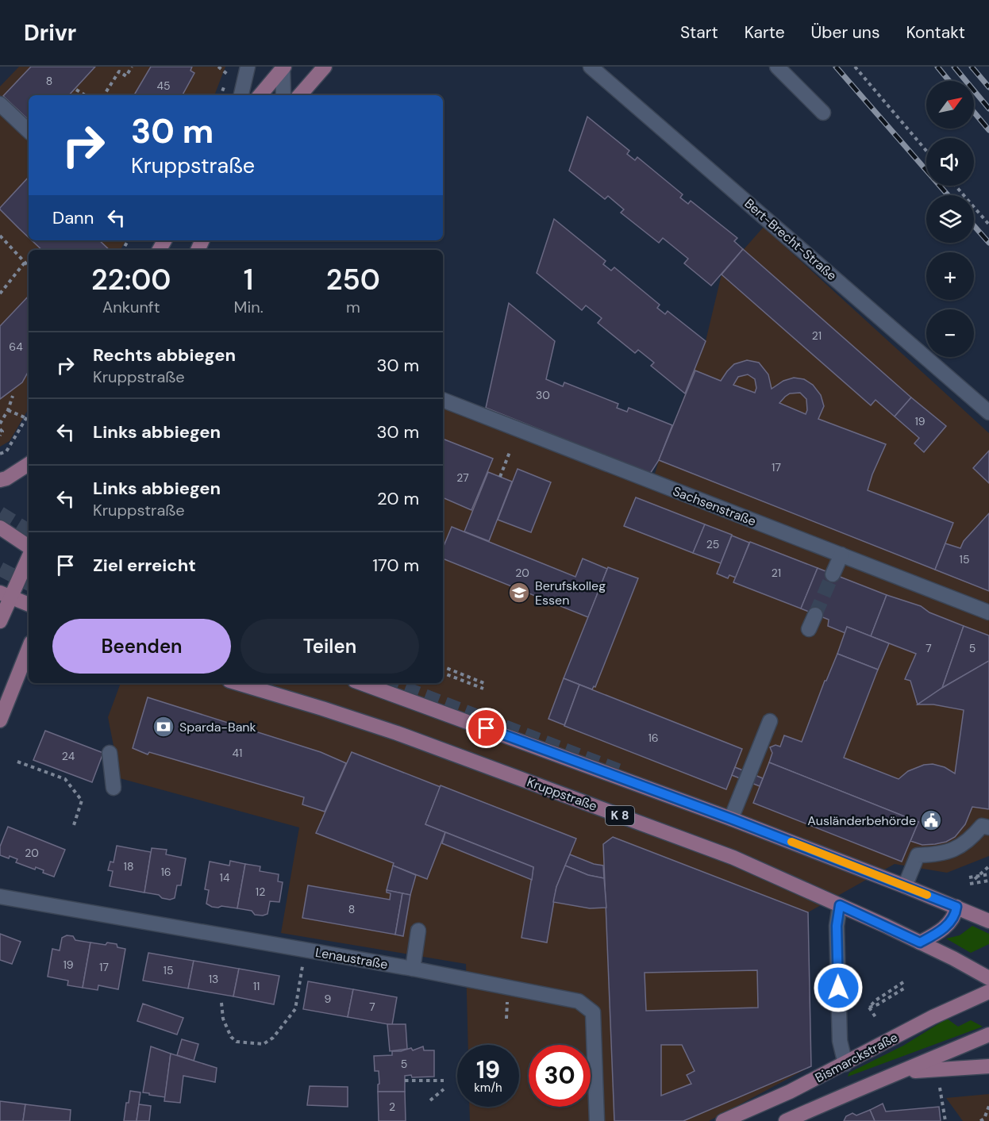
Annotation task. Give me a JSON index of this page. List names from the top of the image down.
{
  "streets": {
    "main road": ["Kruppstraße", "K 8", "Bismarckstraße"],
    "street": ["Bert-Brecht-Straße", "Sachsenstraße", "Lenaustraße"]
  },
  "places": {
    "school or university": ["Berufskolleg Essen"],
    "bank": ["Sparda-Bank"],
    "public building": ["Ausländerbehörde"]
  },
  "house_numbers": [
    "8",
    "45",
    "21",
    "64",
    "30",
    "19",
    "17",
    "27",
    "25",
    "15",
    "20",
    "21",
    "7",
    "5",
    "16",
    "41",
    "24",
    "20",
    "18",
    "16",
    "14",
    "12",
    "8",
    "19",
    "17",
    "15",
    "13",
    "11",
    "9",
    "7",
    "5",
    "2"
  ],
  "north": "top right",
  "page": {
    "header": "Drivr",
    "nav": [
      "Start",
      "Karte",
      "Über uns",
      "Kontakt"
    ],
    "map_buttons": ["+", "−"],
    "turn": ["30 m", "Kruppstraße"],
    "then": "Dann",
    "eta": [
      "22:00",
      "Ankunft",
      "1",
      "Min.",
      "250",
      "m"
    ],
    "list": [
      {
        "name": "Rechts abbiegen",
        "note": "Kruppstraße",
        "value": "30 m"
      },
      {
        "name": "Links abbiegen",
        "value": "30 m"
      },
      {
        "name": "Links abbiegen",
        "note": "Kruppstraße",
        "value": "20 m"
      },
      {
        "name": "Ziel erreicht",
        "value": "170 m"
      }
    ],
    "buttons": ["Beenden", "Teilen"],
    "speed": "19 km/h",
    "limit": "30"
  }
}
